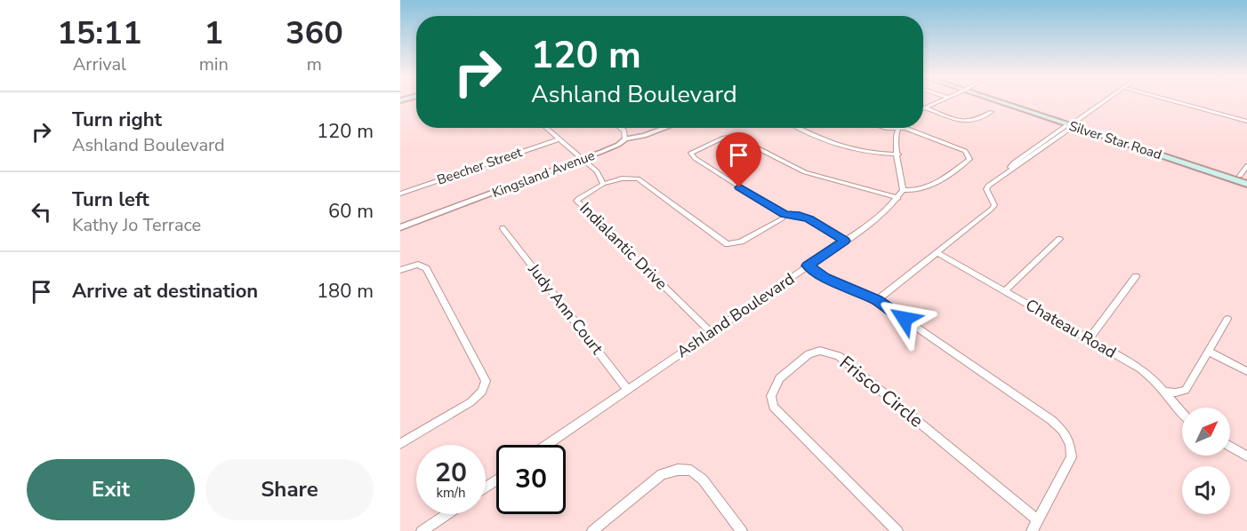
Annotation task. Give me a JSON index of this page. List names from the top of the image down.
{
  "streets": {
    "main road": ["Silver Star Road"],
    "street": [
      "Beecher Street",
      "Kingsland Avenue",
      "Indialantic Drive",
      "Judy Ann Court",
      "Ashland Boulevard",
      "Chateau Road",
      "Frisco Circle"
    ]
  },
  "crossings": [
    ["Beecher Street", "Indialantic Drive"],
    ["Kingsland Avenue", "Indialantic Drive"],
    ["Indialantic Drive", "Ashland Boulevard"],
    ["Judy Ann Court", "Ashland Boulevard"]
  ],
  "north": "top right",
  "page": {
    "eta": [
      "15:11",
      "Arrival",
      "1",
      "min",
      "360",
      "m"
    ],
    "turn": ["120 m", "Ashland Boulevard"],
    "list": [
      {
        "name": "Turn right",
        "note": "Ashland Boulevard",
        "value": "120 m"
      },
      {
        "name": "Turn left",
        "note": "Kathy Jo Terrace",
        "value": "60 m"
      },
      {
        "name": "Arrive at destination",
        "value": "180 m"
      }
    ],
    "speed": "20 km/h",
    "limit": "30",
    "buttons": ["Exit", "Share"]
  }
}
